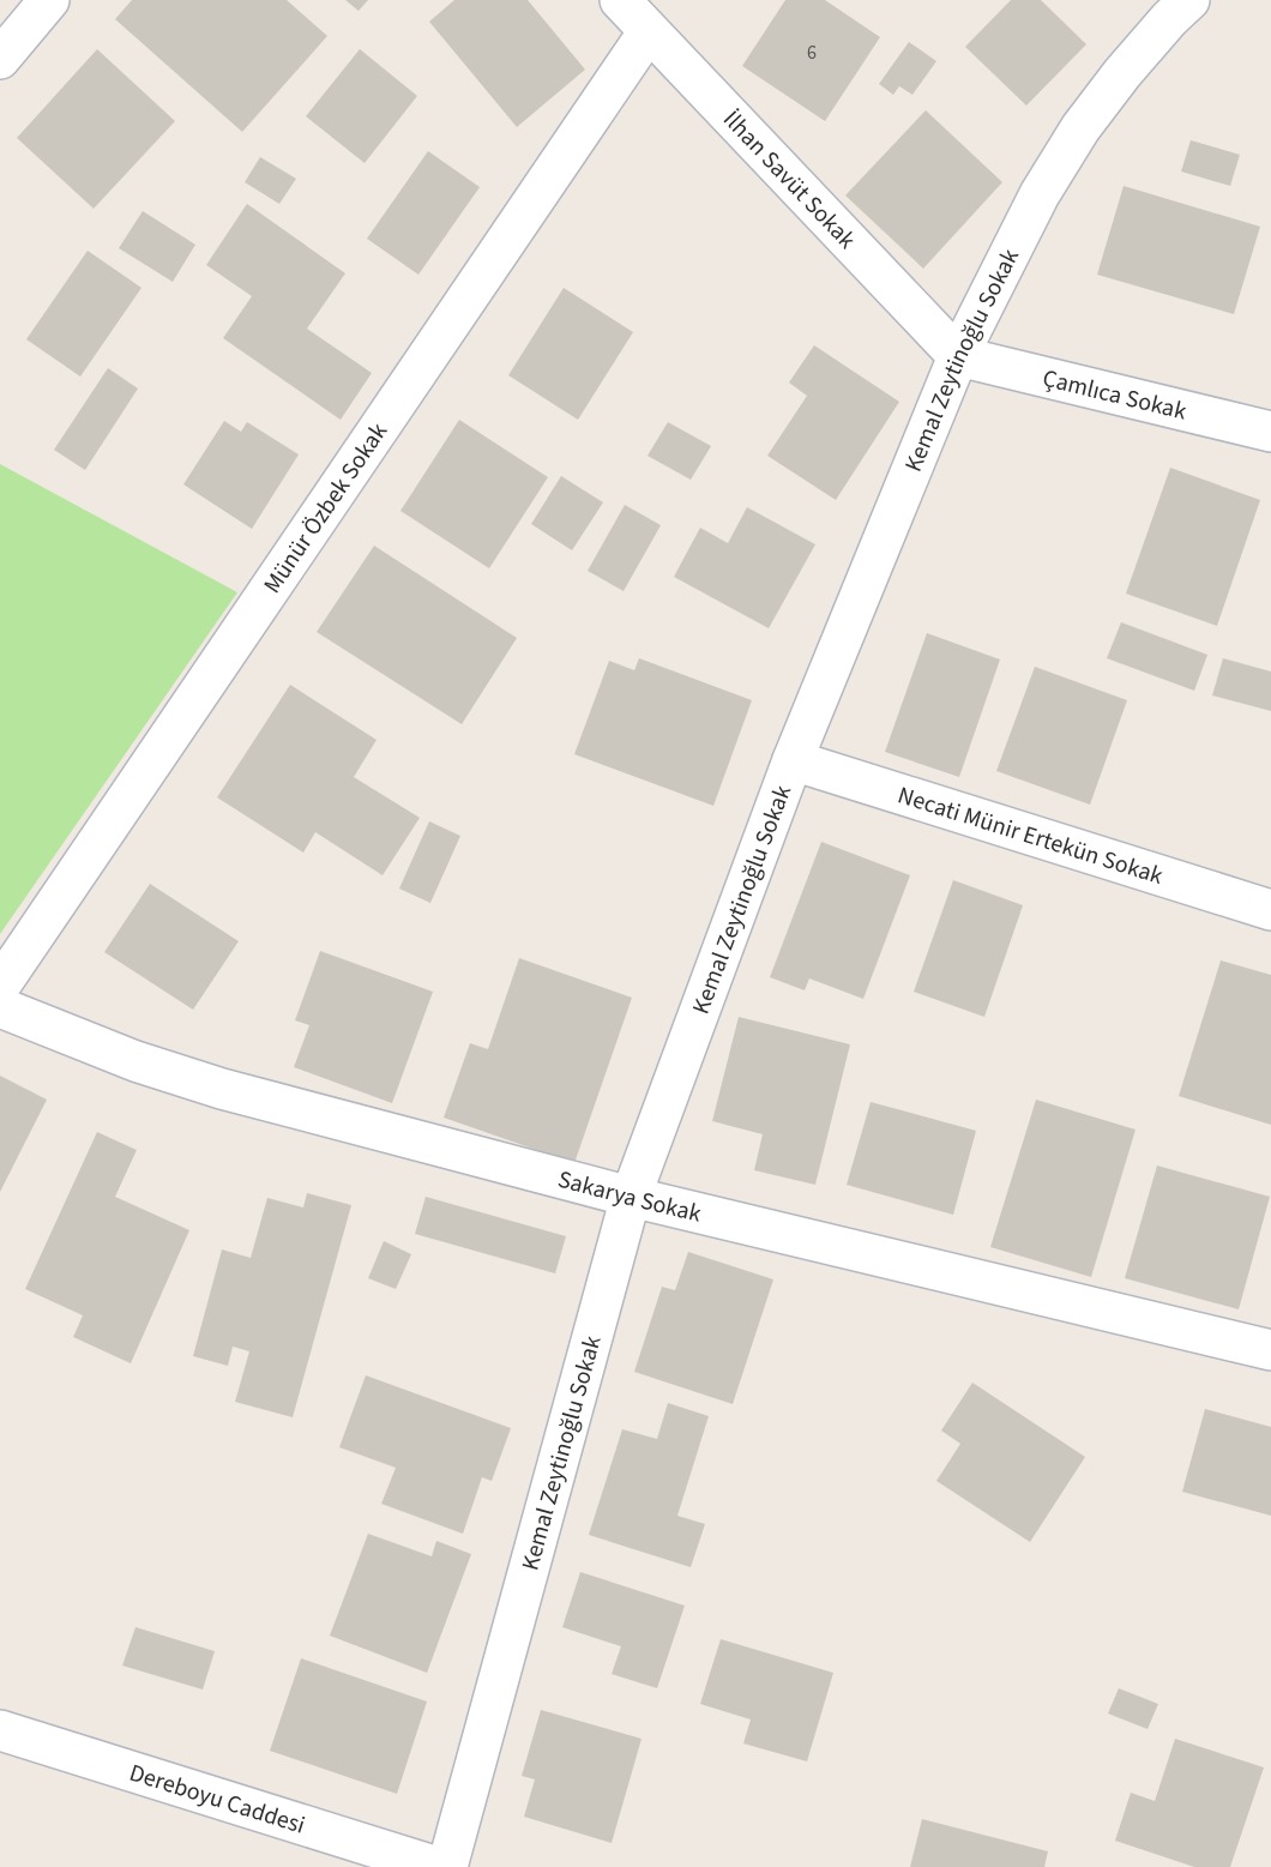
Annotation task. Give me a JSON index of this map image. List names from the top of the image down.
{
  "streets": {
    "street": [
      "İlhan Savüt Sokak",
      "Kemal Zeytinoğlu Sokak",
      "Çamlıca Sokak",
      "Münür Özbek Sokak",
      "Necati Münir Ertekün Sokak",
      "Sakarya Sokak",
      "Dereboyu Caddesi"
    ]
  },
  "crossings": [
    ["İlhan Savüt Sokak", "Kemal Zeytinoğlu Sokak"],
    ["İlhan Savüt Sokak", "Çamlıca Sokak"],
    ["İlhan Savüt Sokak", "Münür Özbek Sokak"],
    ["Kemal Zeytinoğlu Sokak", "Çamlıca Sokak"],
    ["Kemal Zeytinoğlu Sokak", "Necati Münir Ertekün Sokak"],
    ["Kemal Zeytinoğlu Sokak", "Sakarya Sokak"]
  ],
  "house_numbers": ["6"]
}
